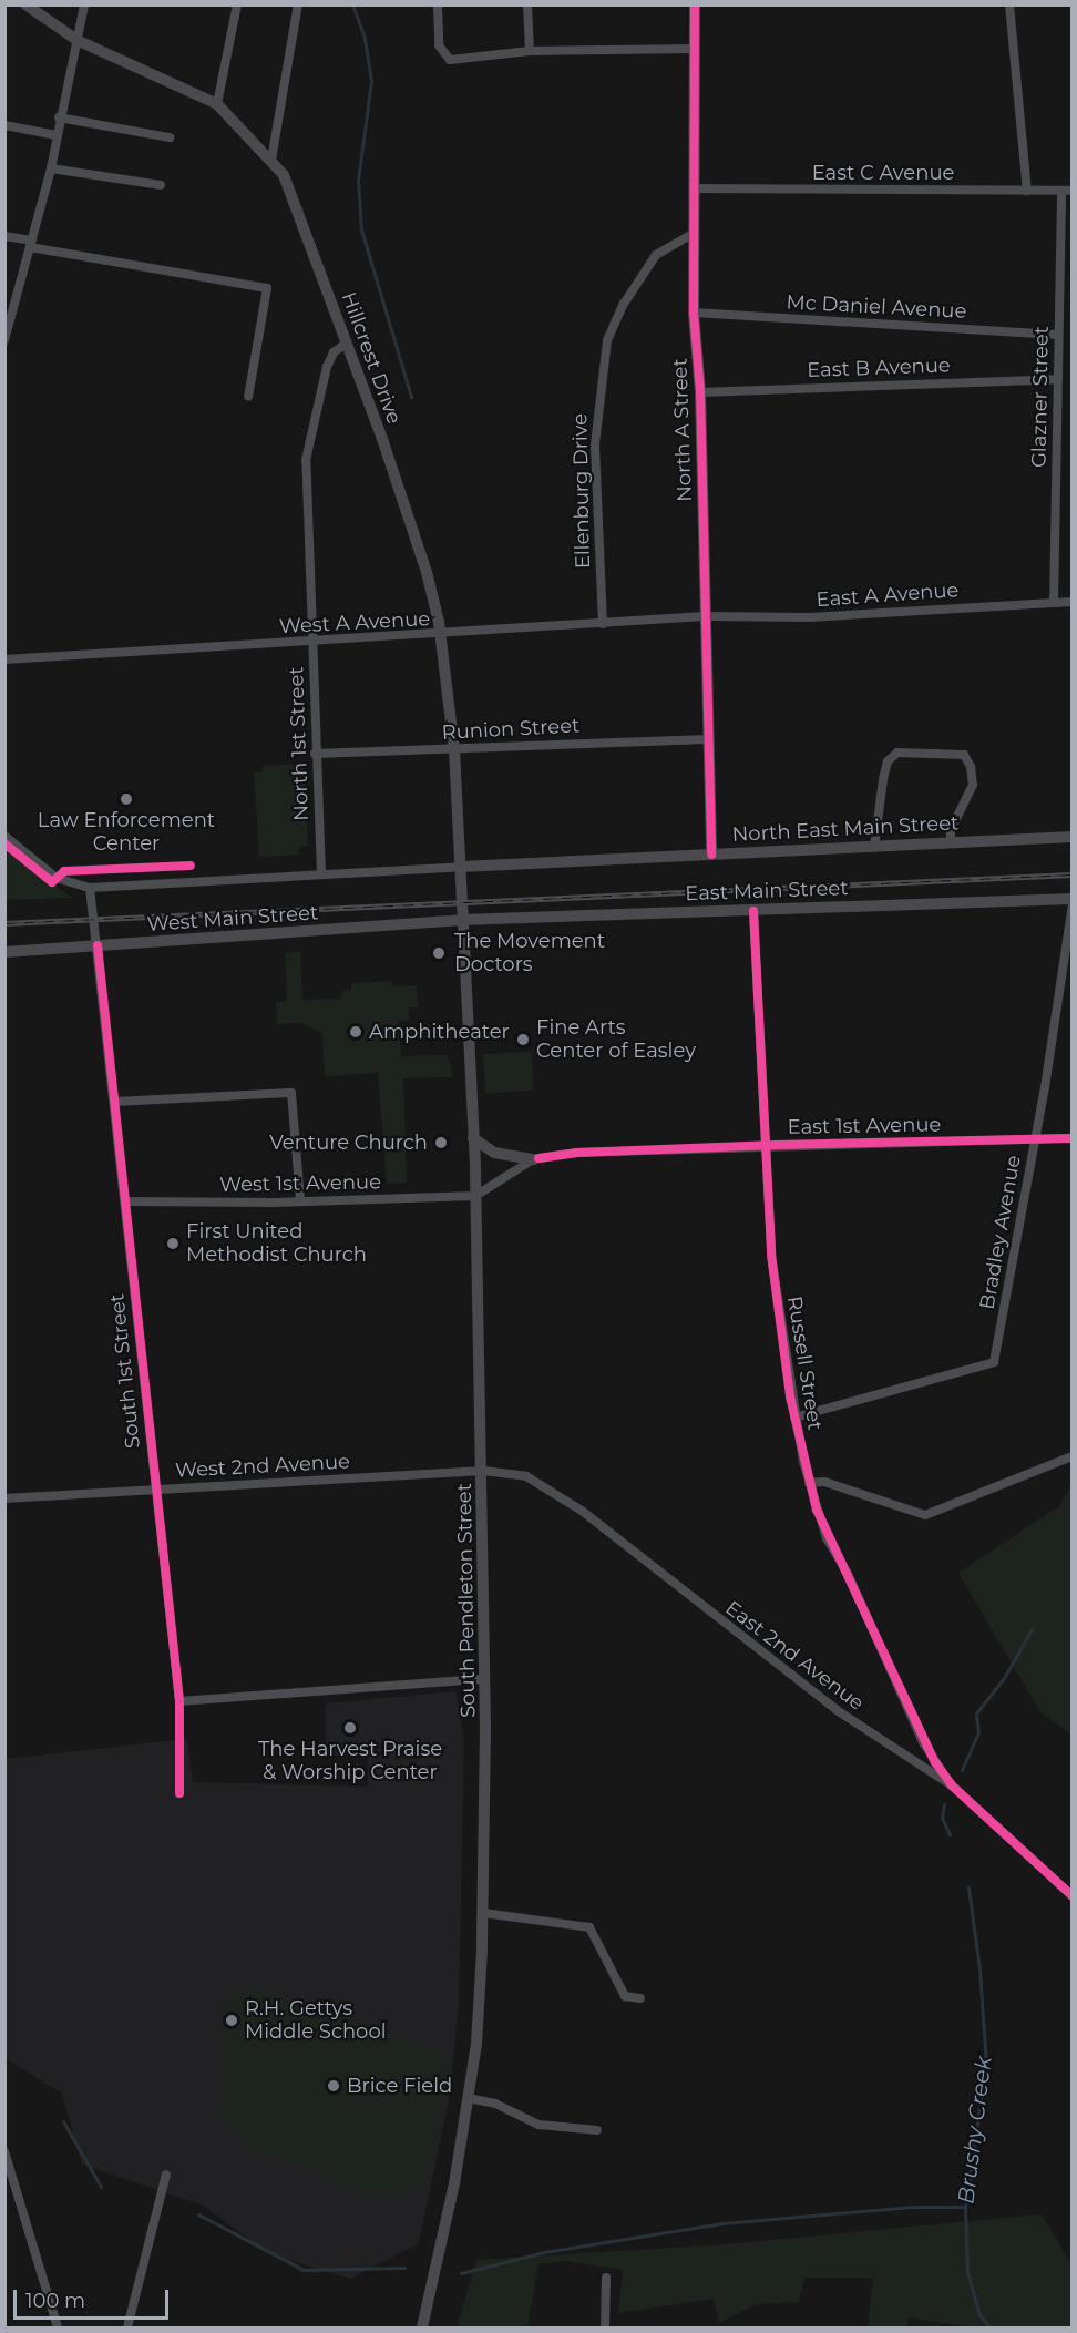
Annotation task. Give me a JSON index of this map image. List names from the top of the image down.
{
  "streets": {
    "main road": [
      "Hillcrest Drive",
      "North A Street",
      "North East Main Street",
      "East Main Street",
      "West Main Street",
      "South Pendleton Street"
    ],
    "street": [
      "East C Avenue",
      "Mc Daniel Avenue",
      "East B Avenue",
      "Glazner Street",
      "Ellenburg Drive",
      "East A Avenue",
      "West A Avenue",
      "Runion Street",
      "North 1st Street",
      "East 1st Avenue",
      "West 1st Avenue",
      "Bradley Avenue",
      "Russell Street",
      "South 1st Street",
      "West 2nd Avenue",
      "East 2nd Avenue"
    ]
  },
  "crossings": [
    ["East C Avenue", "Glazner Street"],
    ["East C Avenue", "North A Street"],
    ["Mc Daniel Avenue", "Glazner Street"],
    ["Mc Daniel Avenue", "North A Street"],
    ["Hillcrest Drive", "West A Avenue"],
    ["Hillcrest Drive", "Runion Street"],
    ["Hillcrest Drive", "North 1st Street"],
    ["Hillcrest Drive", "North East Main Street"],
    ["Hillcrest Drive", "South Pendleton Street"],
    ["East B Avenue", "Glazner Street"],
    ["East B Avenue", "North A Street"],
    ["Glazner Street", "East A Avenue"],
    ["North A Street", "Ellenburg Drive"],
    ["North A Street", "East A Avenue"],
    ["North A Street", "West A Avenue"],
    ["North A Street", "Runion Street"],
    ["North A Street", "North East Main Street"],
    ["Ellenburg Drive", "West A Avenue"],
    ["East A Avenue", "West A Avenue"],
    ["West A Avenue", "North 1st Street"],
    ["Runion Street", "North 1st Street"],
    ["North East Main Street", "South Pendleton Street"],
    ["East Main Street", "West Main Street"],
    ["East Main Street", "Bradley Avenue"],
    ["East Main Street", "Russell Street"],
    ["East Main Street", "South Pendleton Street"],
    ["West Main Street", "South 1st Street"],
    ["West Main Street", "South Pendleton Street"],
    ["East 1st Avenue", "West 1st Avenue"],
    ["East 1st Avenue", "Bradley Avenue"],
    ["East 1st Avenue", "Russell Street"],
    ["East 1st Avenue", "South Pendleton Street"],
    ["West 1st Avenue", "South 1st Street"],
    ["West 1st Avenue", "South Pendleton Street"],
    ["Bradley Avenue", "Russell Street"],
    ["Russell Street", "East 2nd Avenue"],
    ["South 1st Street", "West 2nd Avenue"],
    ["West 2nd Avenue", "South Pendleton Street"],
    ["West 2nd Avenue", "East 2nd Avenue"],
    ["South Pendleton Street", "East 2nd Avenue"]
  ],
  "water": ["Brushy Creek"],
  "places": [
    "Law Enforcement Center",
    "The Movement Doctors",
    "Amphitheater",
    "Fine Arts Center of Easley",
    "Venture Church",
    "First United Methodist Church",
    "The Harvest Praise & Worship Center",
    "R.H. Gettys Middle School",
    "Brice Field"
  ],
  "scale_bar": "100 m"
}
